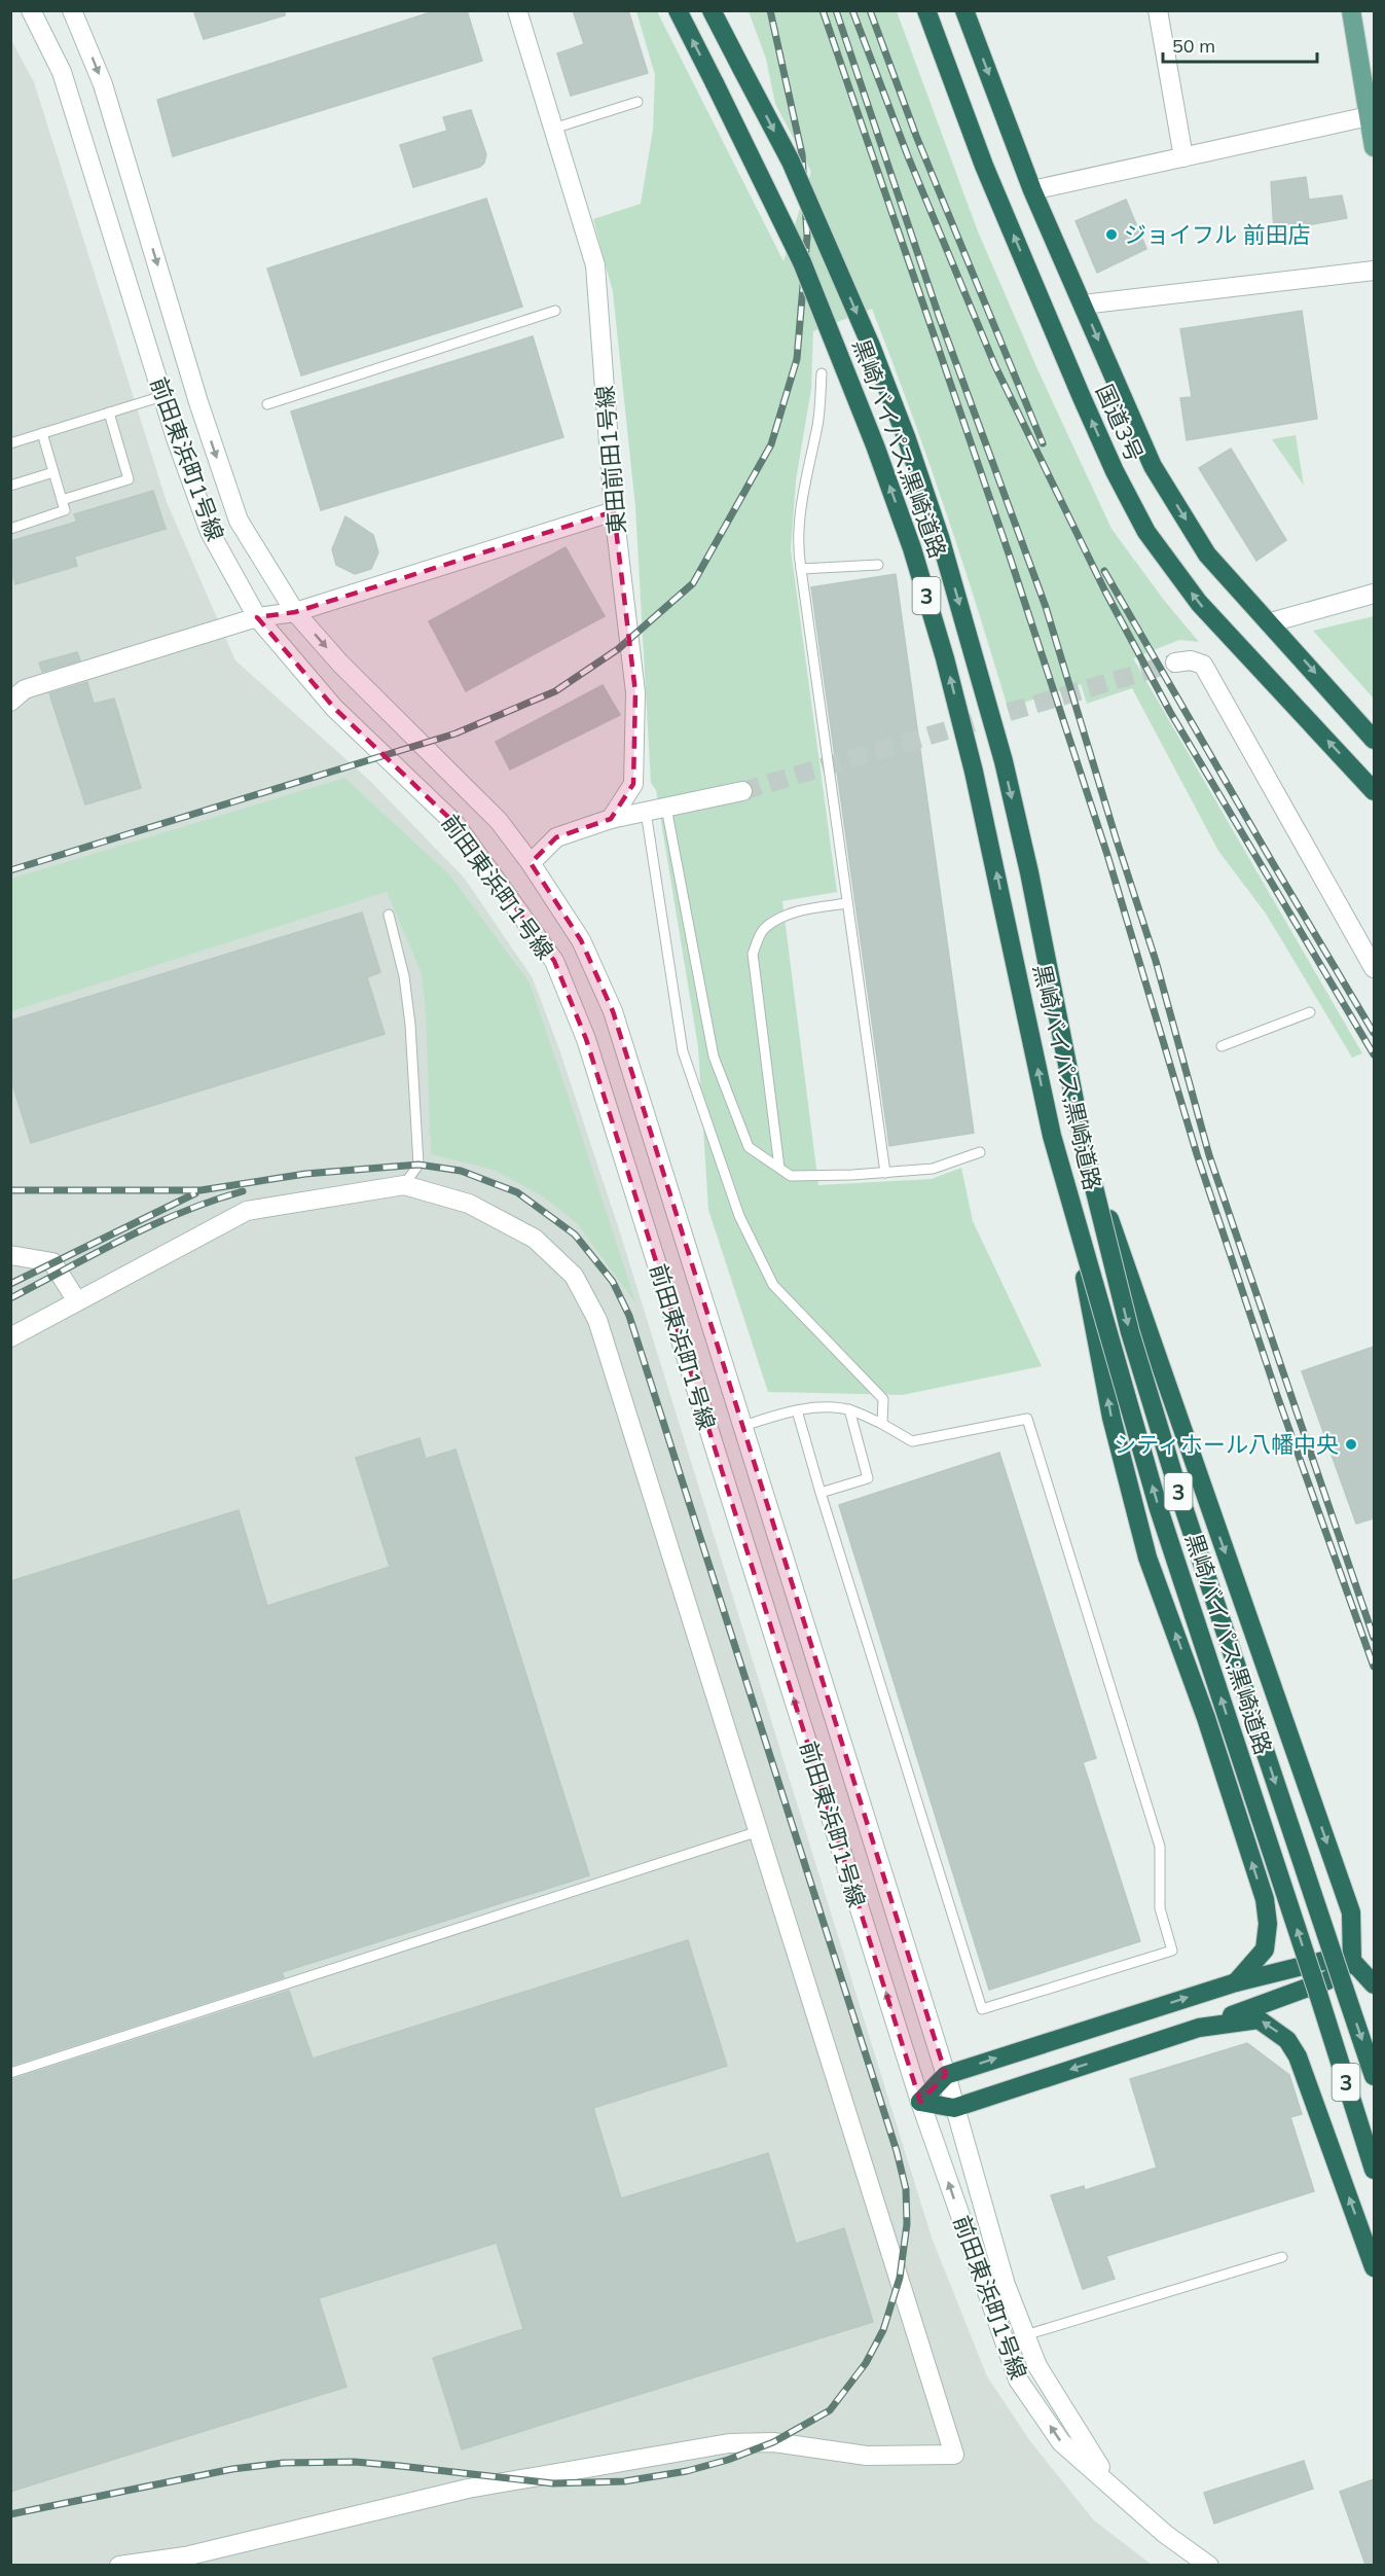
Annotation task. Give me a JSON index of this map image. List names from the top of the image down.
{
  "streets": {
    "highway": ["国道3号", "黒崎バイパス;黒崎道路", "3"],
    "street": ["前田東浜町1号線", "東田前田1号線"]
  },
  "places": ["ジョイフル 前田店", "シティホール八幡中央"],
  "scale_bar": "50 m"
}
